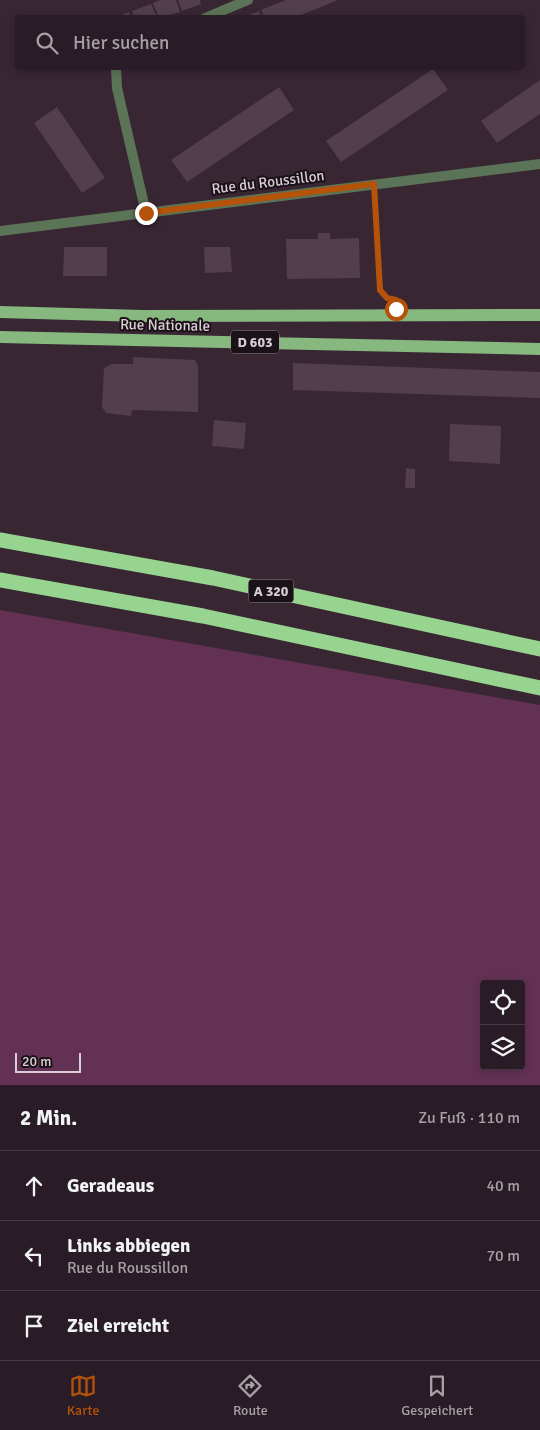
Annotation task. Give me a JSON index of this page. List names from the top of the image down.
{
  "streets": {
    "highway": ["A 320"],
    "main road": ["Rue Nationale", "D 603"],
    "street": ["Rue du Roussillon"]
  },
  "scale_bar": "20 m",
  "page": {
    "search": "Hier suchen",
    "scale": "20 m",
    "heading": ["2 Min.", "Zu Fuß · 110 m"],
    "list": [
      ["Geradeaus", "40 m"],
      ["Links abbiegen", "Rue du Roussillon", "70 m"],
      "Ziel erreicht"
    ],
    "nav": ["Karte", "Route", "Gespeichert"]
  }
}
